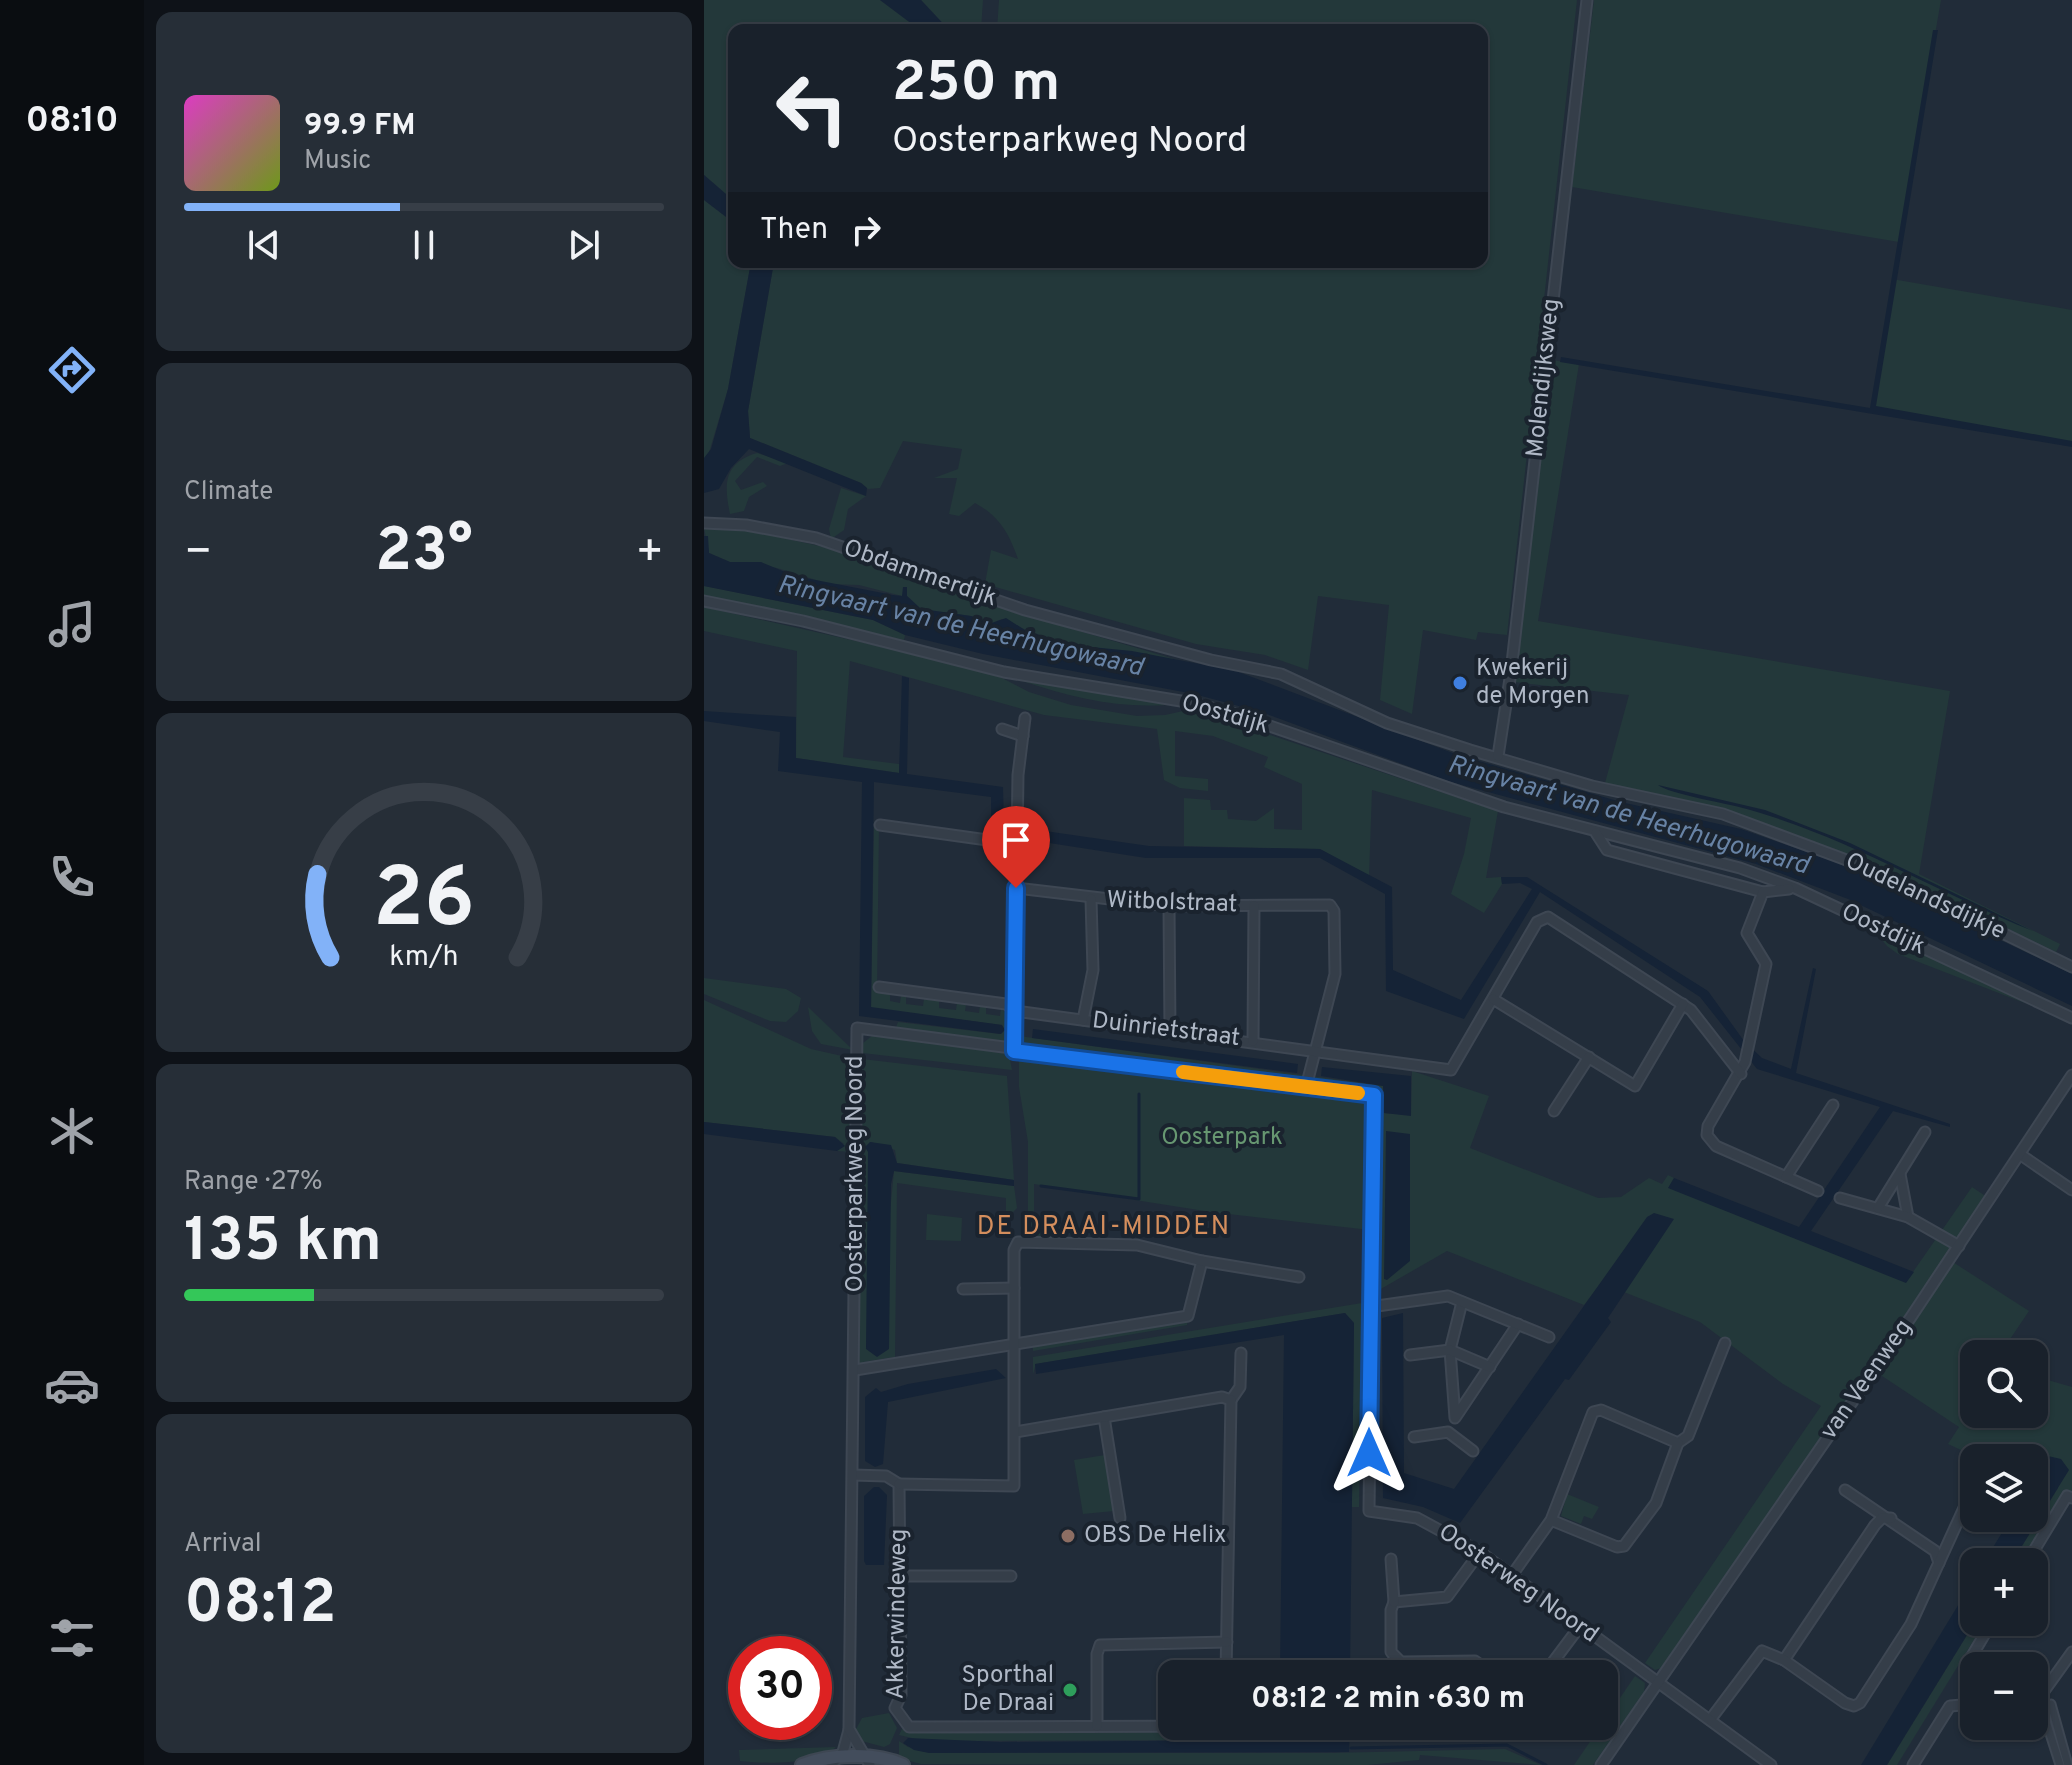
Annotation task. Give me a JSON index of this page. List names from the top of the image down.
{
  "streets": {
    "street": [
      "Molendijksweg",
      "Obdammerdijk",
      "Oostdijk",
      "Oudelandsdijkje",
      "Witbolstraat",
      "Duinrietstraat",
      "Oosterparkweg Noord",
      "van Veenweg",
      "Oosterweg Noord",
      "Akkerwindeweg"
    ]
  },
  "crossings": [
    ["Molendijksweg", "Obdammerdijk"],
    ["Molendijksweg", "Oudelandsdijkje"],
    ["Obdammerdijk", "Oudelandsdijkje"],
    ["Witbolstraat", "Duinrietstraat"],
    ["Oosterparkweg Noord", "Oosterweg Noord"],
    ["van Veenweg", "Oosterweg Noord"]
  ],
  "districts": ["DE DRAAI-MIDDEN"],
  "water": ["Ringvaart van de Heerhugowaard"],
  "parks": ["Oosterpark"],
  "places": ["Kwekerij de Morgen", "OBS De Helix", "Sporthal De Draai"],
  "page": {
    "tabs": "08:10",
    "turn": ["250 m", "Oosterparkweg Noord"],
    "song": ["99.9 FM", "Music"],
    "then": "Then",
    "tile": [
      "Climate",
      ["Range · 27%", "135 km"],
      ["Arrival", "08:12"]
    ],
    "heat": ["−", "23°", "+"],
    "map_buttons": ["+", "−"],
    "limit": "30",
    "trip": "08:12 · 2 min · 630 m",
    "gauge": ["26", "km/h"]
  }
}
